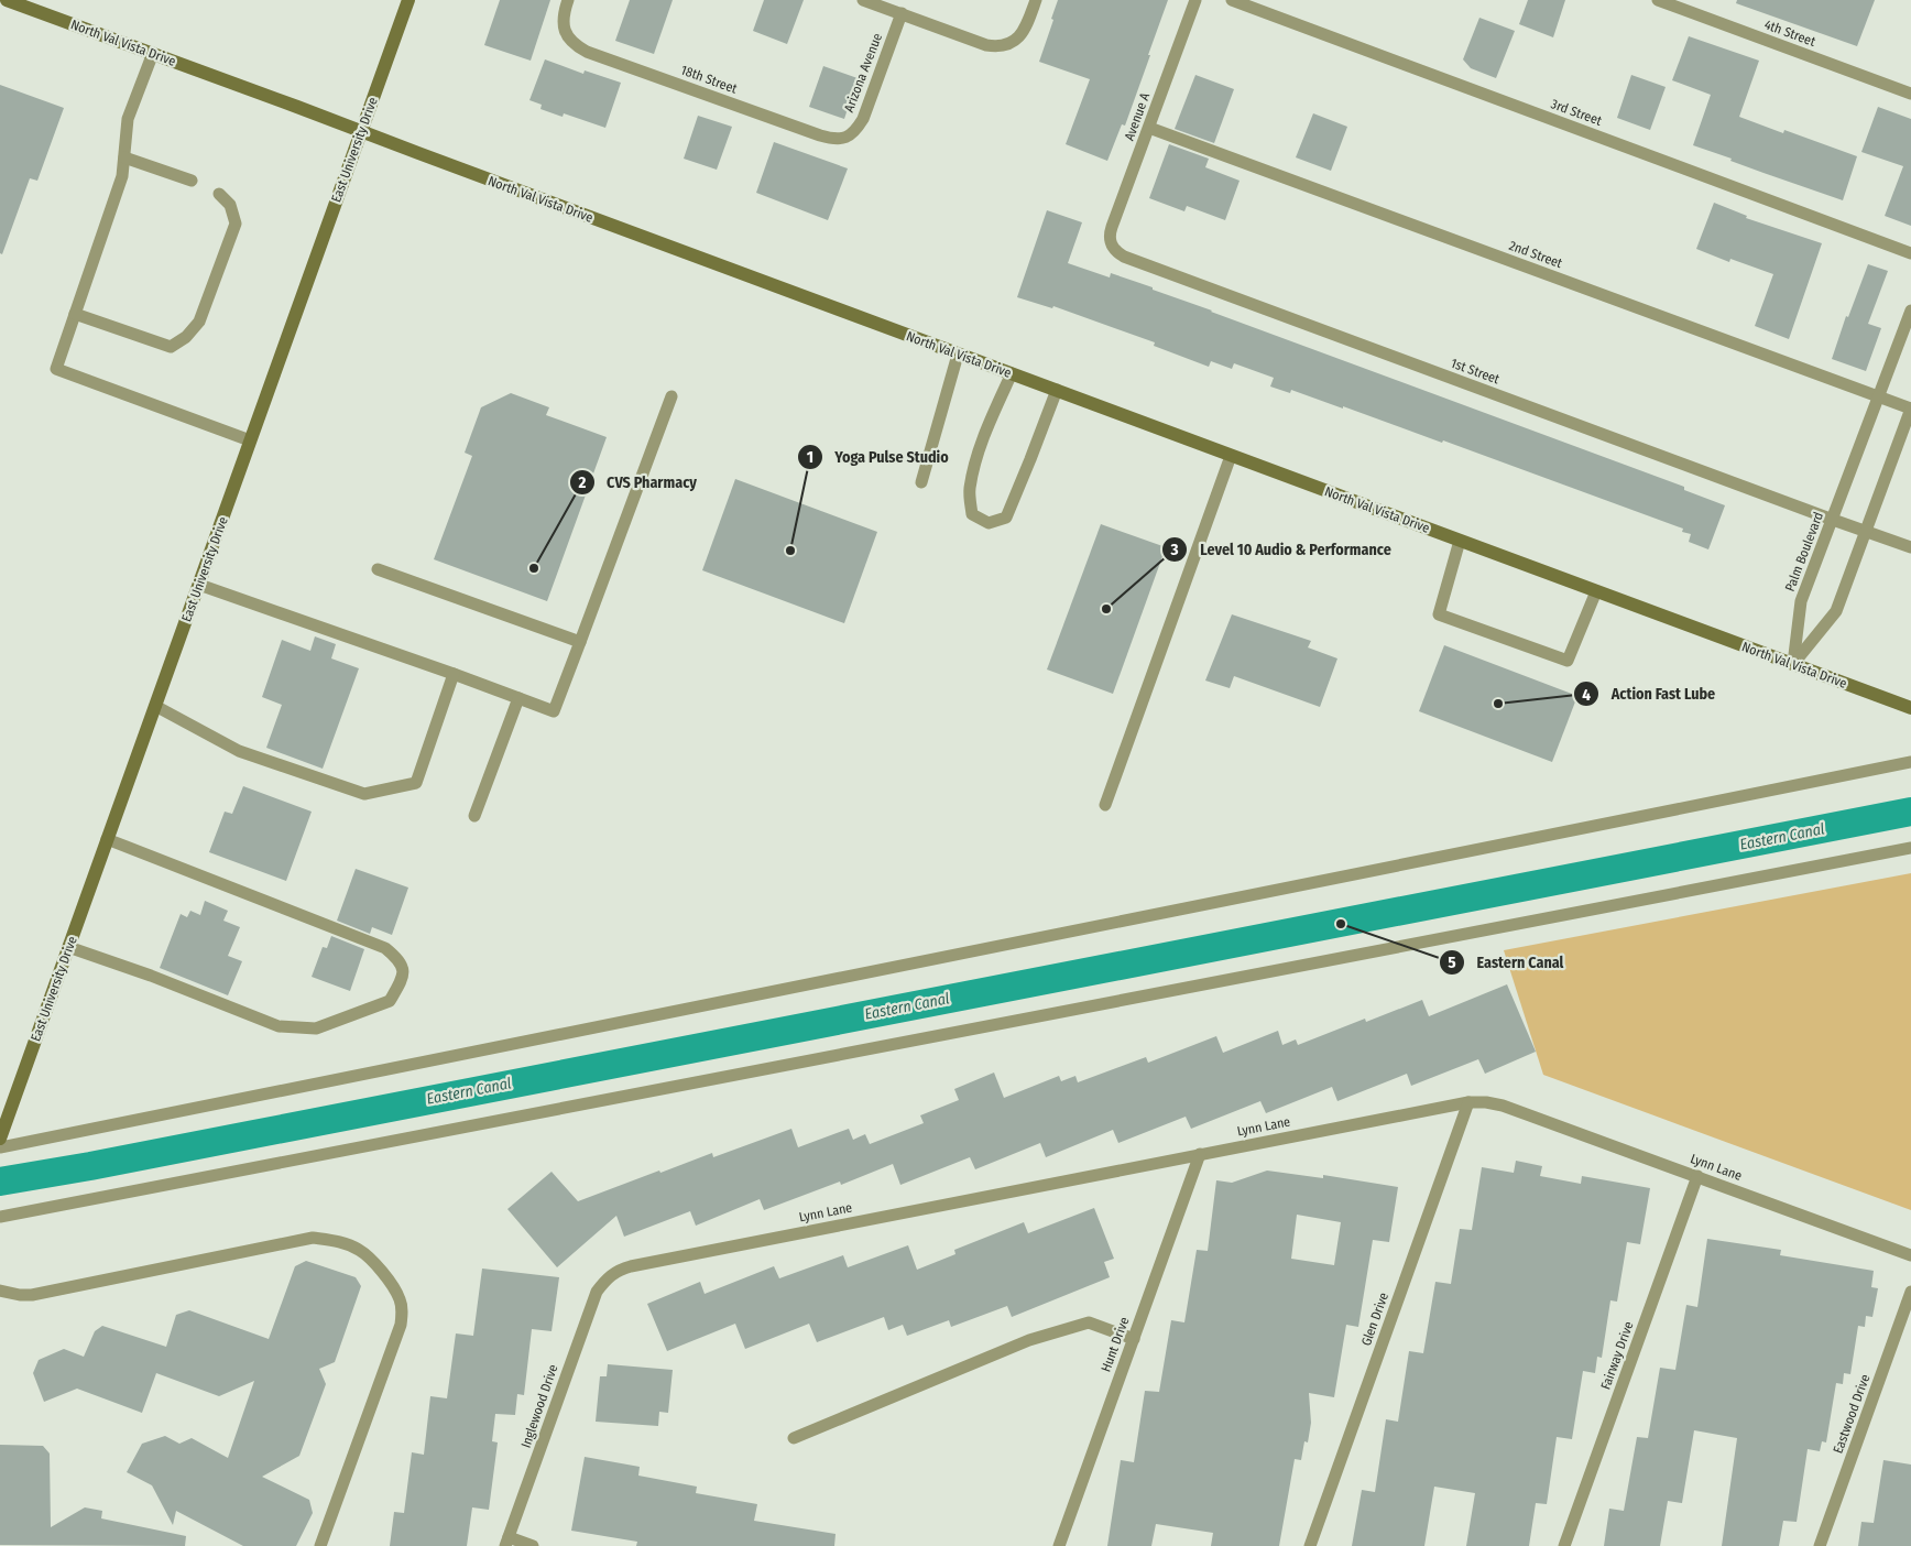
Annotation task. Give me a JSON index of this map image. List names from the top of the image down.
{
  "streets": {
    "main road": ["North Val Vista Drive", "East University Drive"],
    "lane": [
      "4th Street",
      "Arizona Avenue",
      "18th Street",
      "3rd Street",
      "Avenue A",
      "2nd Street",
      "1st Street",
      "Palm Boulevard",
      "Lynn Lane",
      "Glen Drive",
      "Hunt Drive",
      "Fairway Drive",
      "Inglewood Drive",
      "Eastwood Drive"
    ]
  },
  "crossings": [
    ["North Val Vista Drive", "East University Drive"],
    ["North Val Vista Drive", "Palm Boulevard"],
    ["Arizona Avenue", "18th Street"],
    ["Avenue A", "2nd Street"],
    ["Avenue A", "1st Street"],
    ["2nd Street", "Palm Boulevard"],
    ["1st Street", "Palm Boulevard"],
    ["Lynn Lane", "Glen Drive"],
    ["Lynn Lane", "Hunt Drive"],
    ["Lynn Lane", "Fairway Drive"],
    ["Lynn Lane", "Inglewood Drive"]
  ],
  "water": ["Eastern Canal"],
  "places": [
    "Yoga Pulse Studio",
    "CVS Pharmacy",
    "Level 10 Audio & Performance",
    "Action Fast Lube",
    "Eastern Canal"
  ]
}
